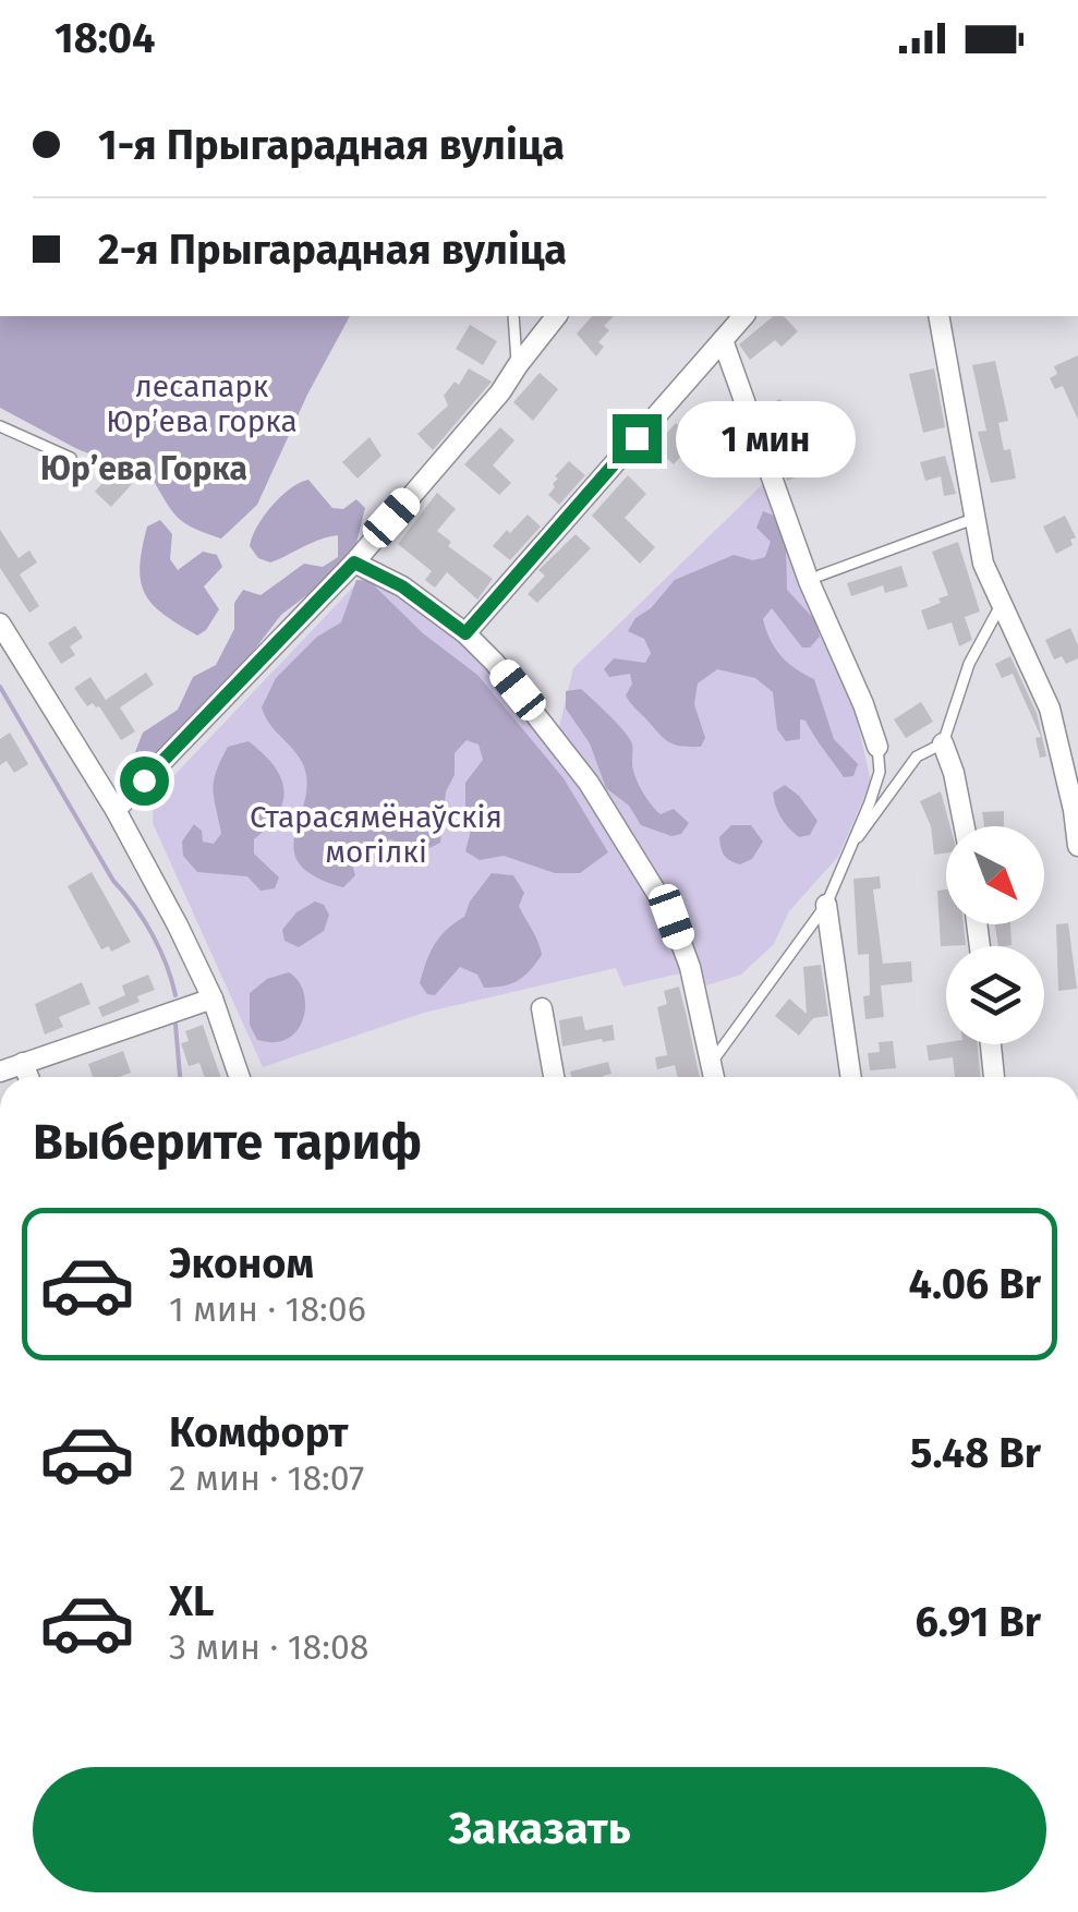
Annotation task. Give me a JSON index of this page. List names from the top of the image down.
{
  "districts": ["Юрʼева Горка"],
  "parks": ["лесапарк Юрʼева горка", "Старасямёнаўскія могілкі"],
  "north": "bottom right",
  "page": {
    "status": "18:04",
    "banner": ["1-я Прыгарадная вуліца", "2-я Прыгарадная вуліца"],
    "bubble": "1 мин",
    "heading": "Выберите тариф",
    "list": [
      {
        "name": "Эконом",
        "note": "1 мин · 18:06",
        "value": "4.06 Br"
      },
      {
        "name": "Комфорт",
        "note": "2 мин · 18:07",
        "value": "5.48 Br"
      },
      {
        "name": "XL",
        "note": "3 мин · 18:08",
        "value": "6.91 Br"
      }
    ],
    "buttons": "Заказать"
  }
}
